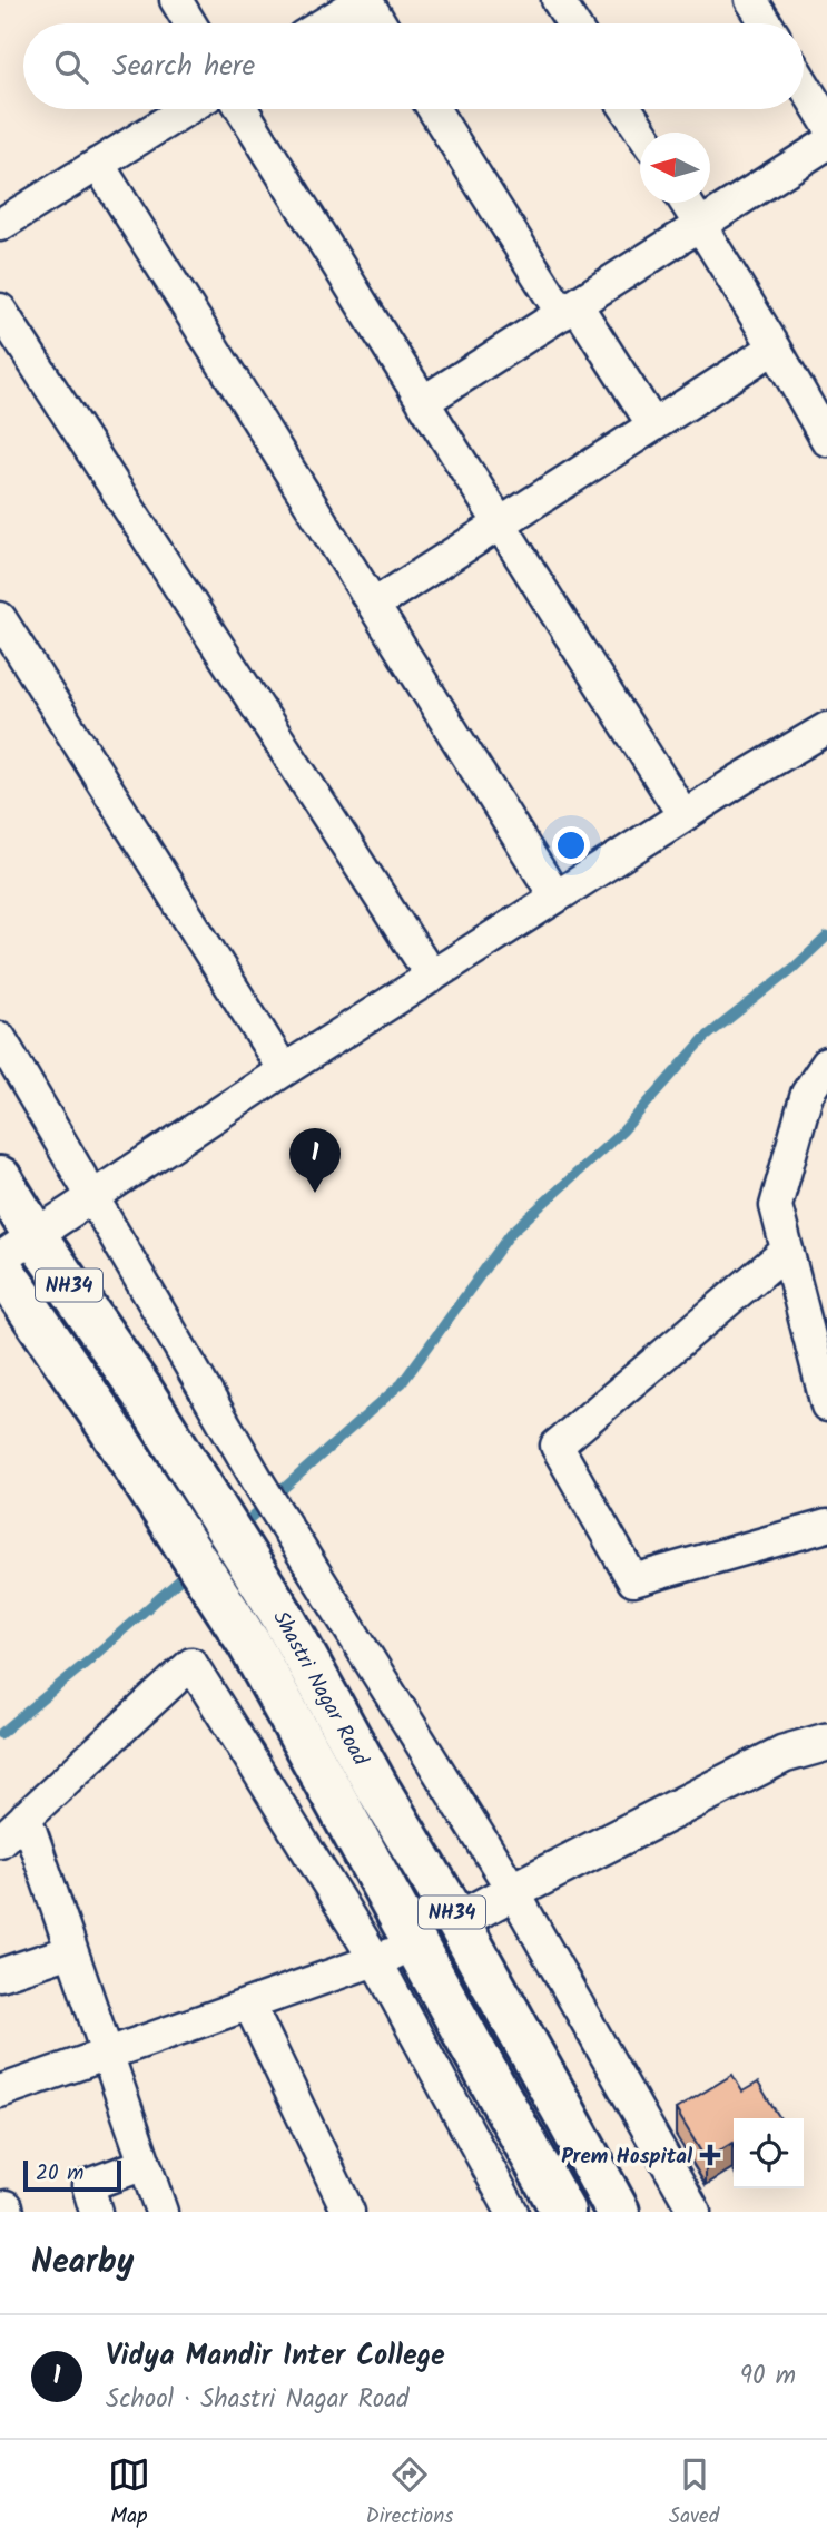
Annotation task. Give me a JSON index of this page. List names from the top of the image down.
{
  "streets": {
    "highway": ["NH34", "Shastri Nagar Road"]
  },
  "places": {
    "health": ["Prem Hospital"]
  },
  "scale_bar": "20 m",
  "north": "left",
  "page": {
    "search": "Search here",
    "pins": "1",
    "scale": "20 m",
    "heading": "Nearby",
    "list": [
      {
        "mark": "1",
        "name": "Vidya Mandir Inter College",
        "note": "School · Shastri Nagar Road",
        "value": "90 m"
      }
    ],
    "nav": ["Map", "Directions", "Saved"]
  }
}
